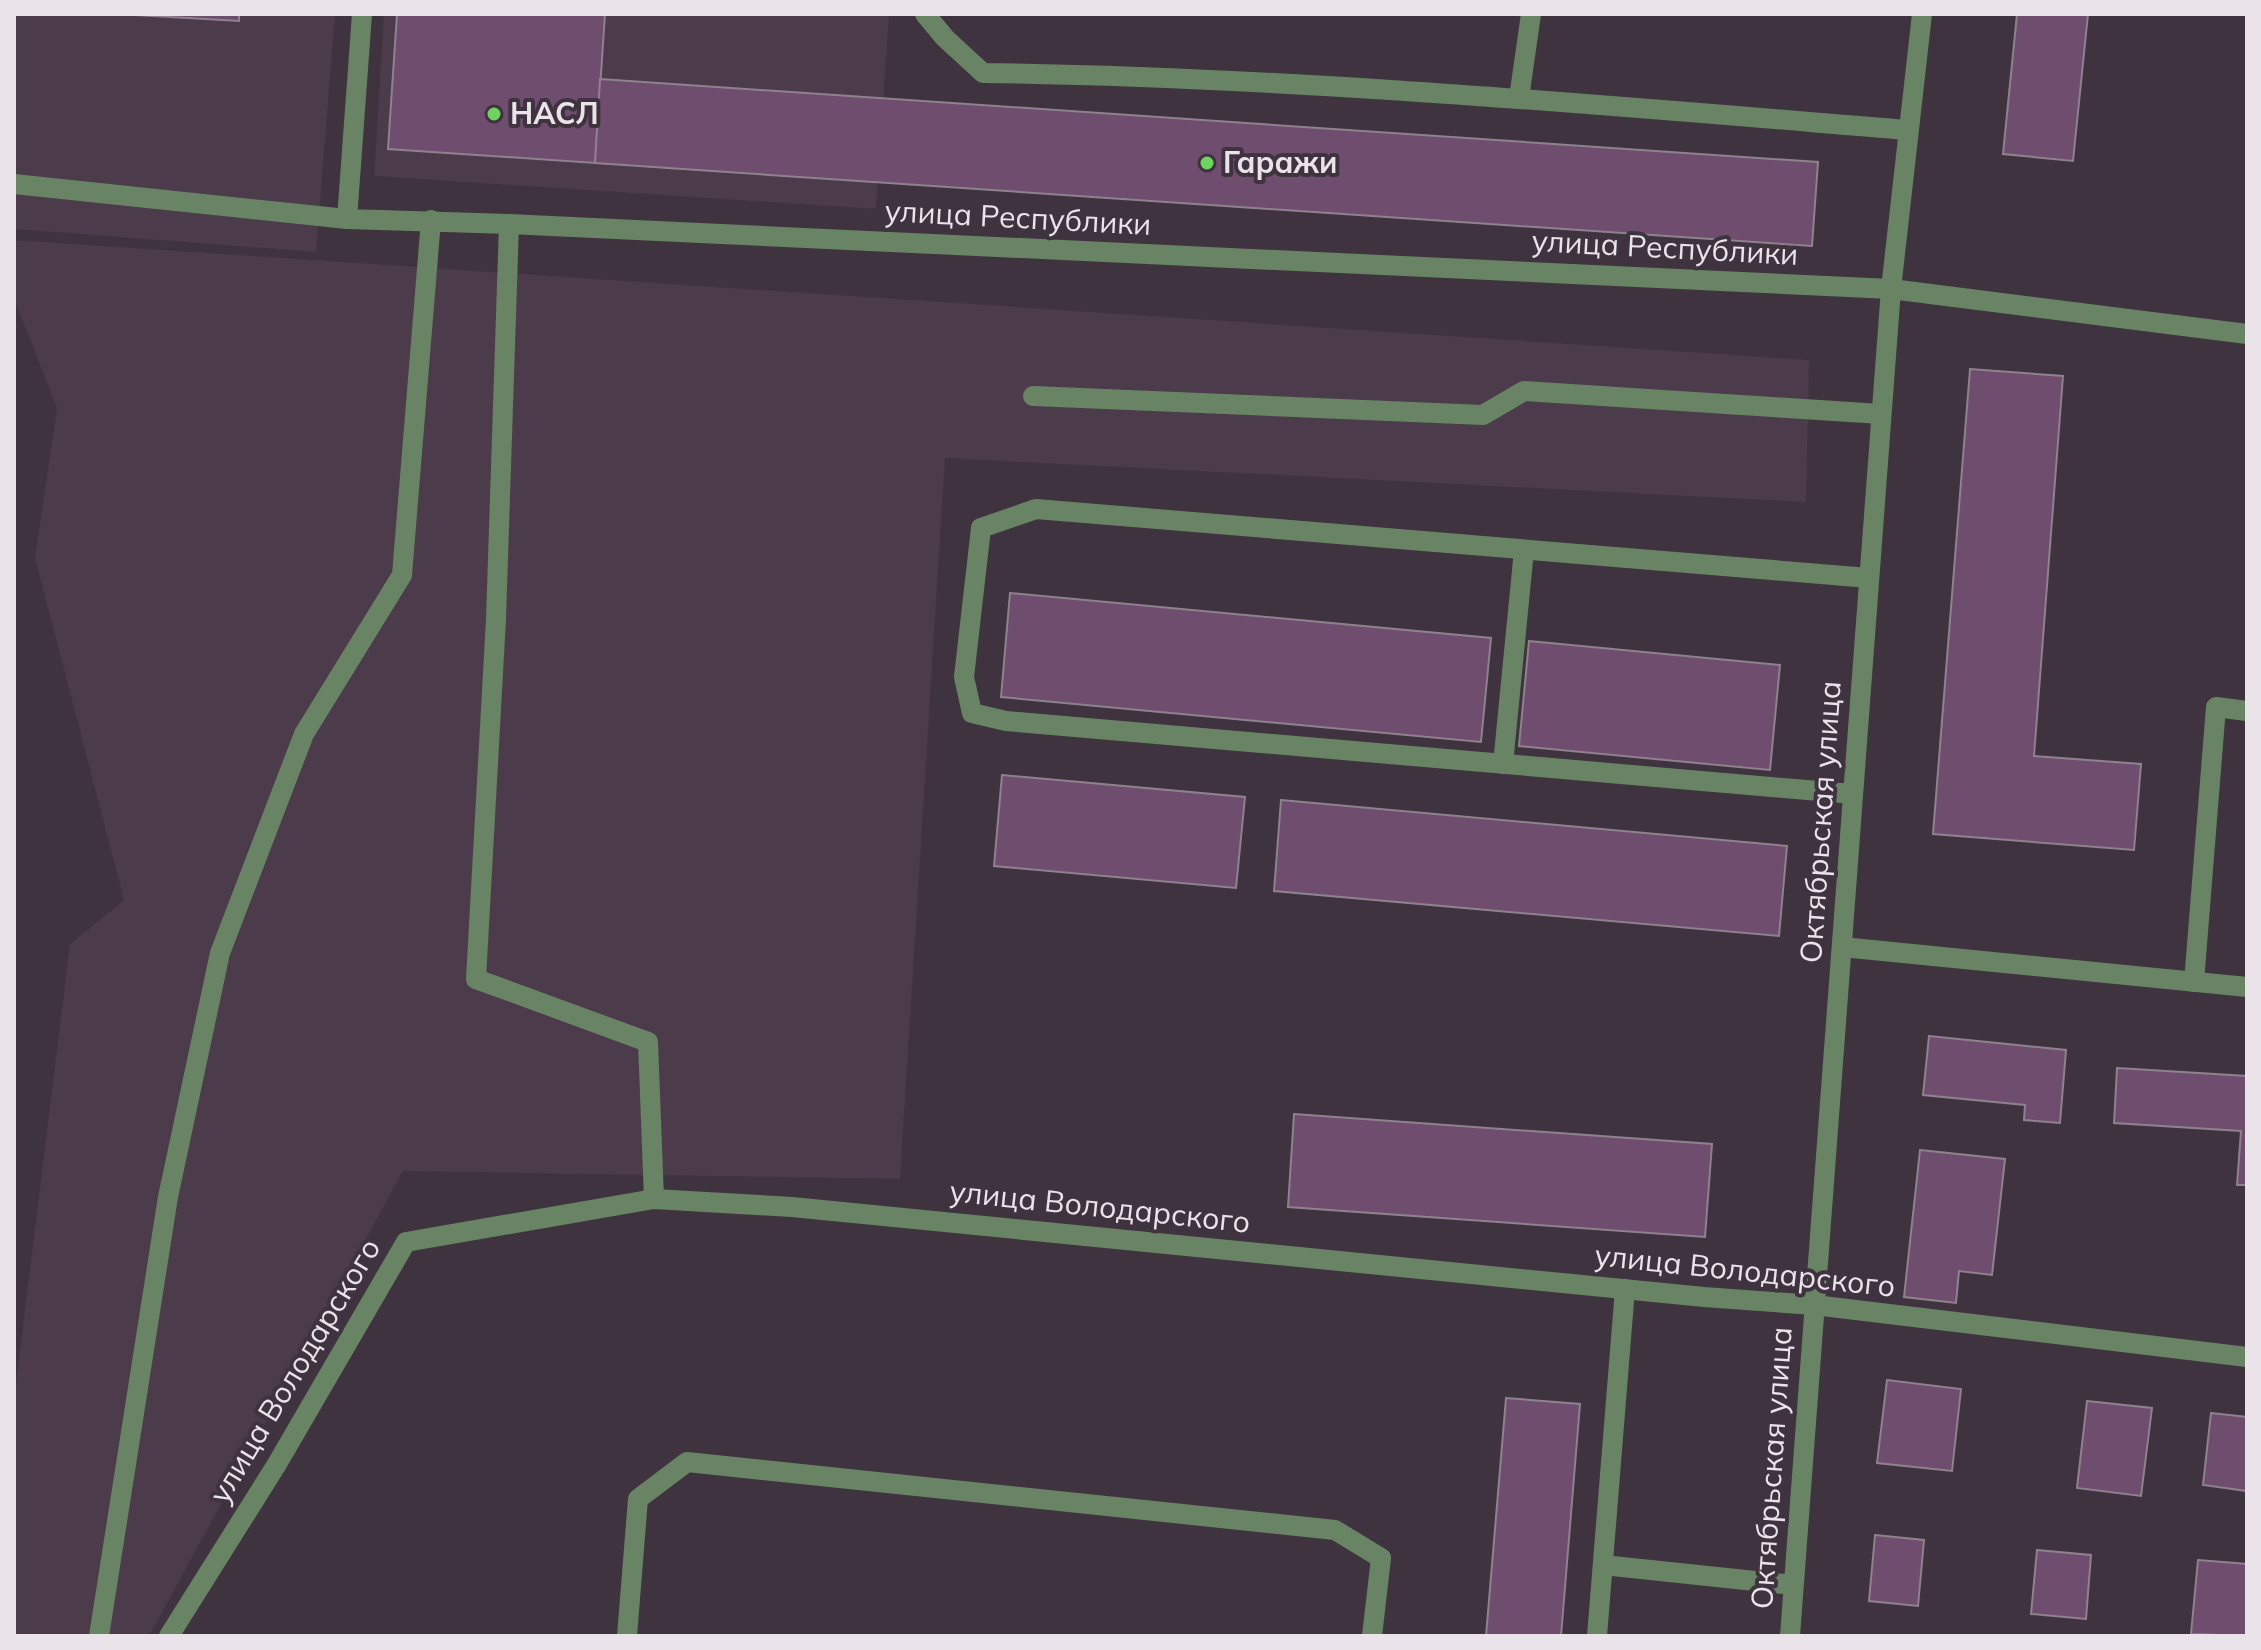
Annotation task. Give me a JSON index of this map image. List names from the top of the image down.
{
  "streets": {
    "street": ["улица Республики", "Октябрьская улица", "улица Володарского"]
  },
  "crossings": [
    ["улица Республики", "Октябрьская улица"],
    ["Октябрьская улица", "улица Володарского"]
  ],
  "places": ["НАСЛ", "Гаражи"]
}
